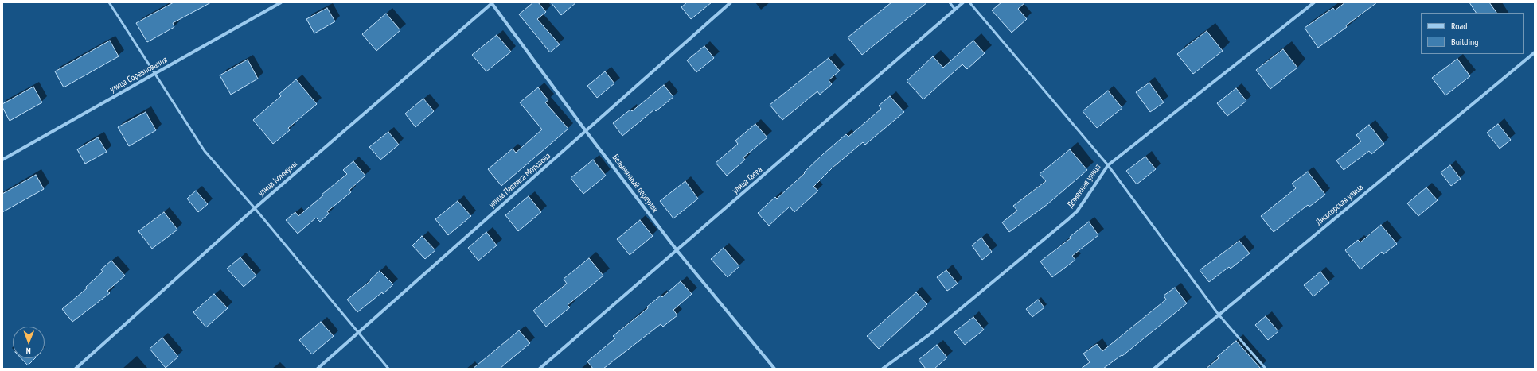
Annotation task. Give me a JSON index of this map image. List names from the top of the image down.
{
  "streets": {
    "street": [
      "улица Соревнования",
      "улица Коммуны",
      "улица Павлика Морозова",
      "улица Гаева",
      "Безымянный переулок",
      "Доменная улица",
      "Лисогорская улица"
    ]
  },
  "crossings": [
    ["улица Коммуны", "Безымянный переулок"],
    ["улица Павлика Морозова", "Безымянный переулок"],
    ["улица Гаева", "Безымянный переулок"]
  ],
  "legend": ["Road", "Building"],
  "north": "bottom"
}
